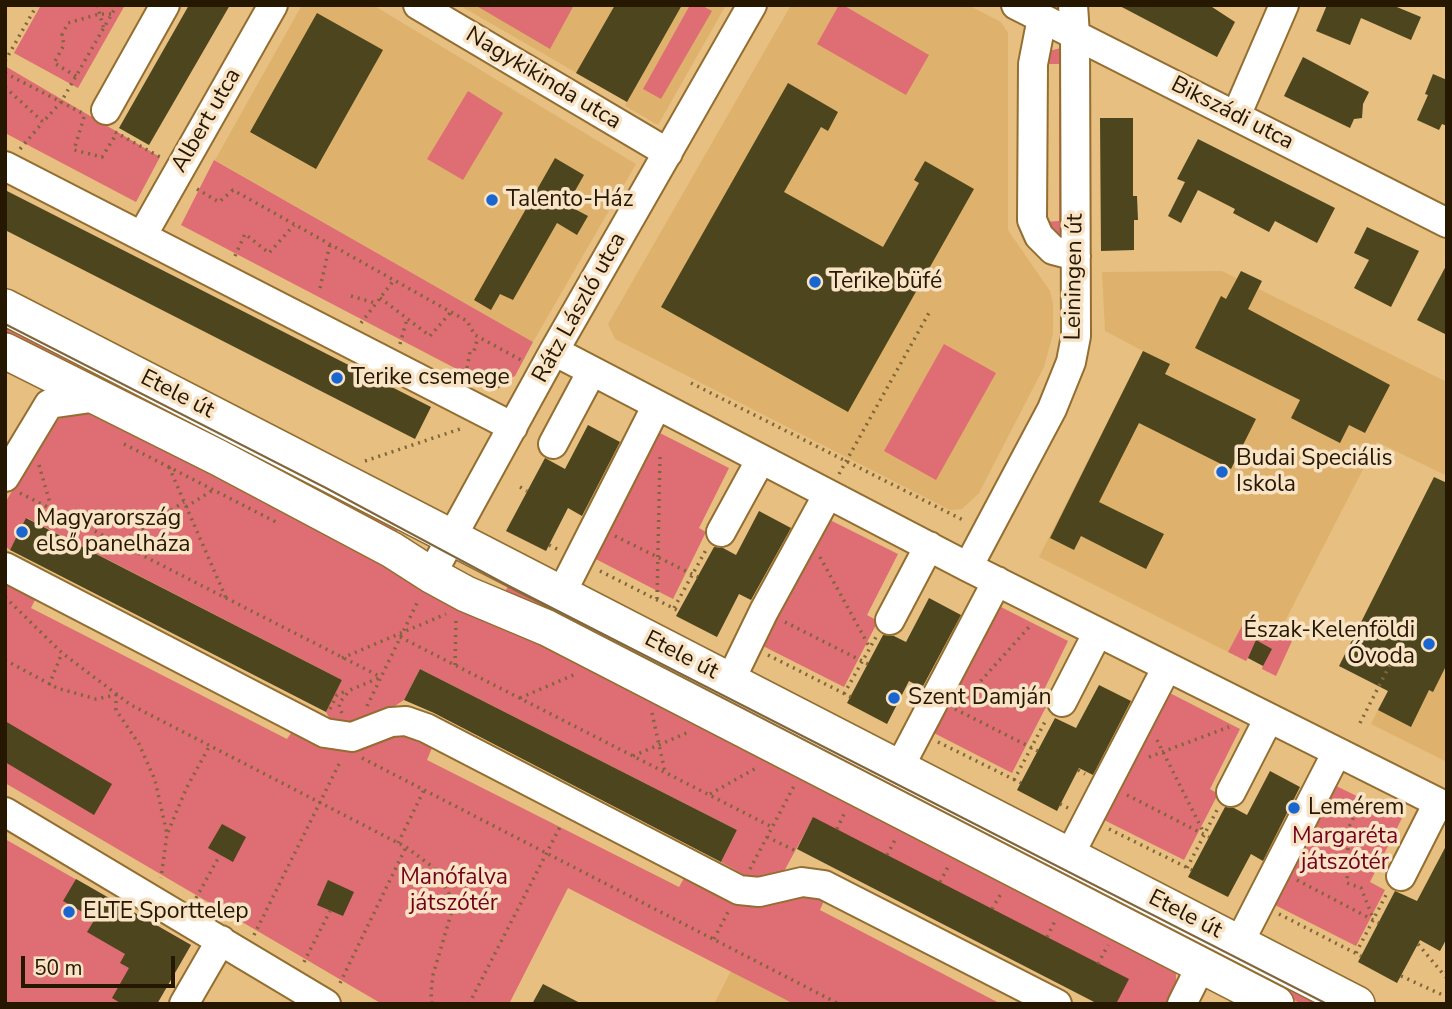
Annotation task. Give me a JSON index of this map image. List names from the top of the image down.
{
  "streets": {
    "main road": ["Etele út"],
    "street": [
      "Nagykikinda utca",
      "Bikszádi utca",
      "Albert utca",
      "Leiningen út",
      "Rátz László utca"
    ]
  },
  "crossings": [
    ["Nagykikinda utca", "Rátz László utca"],
    ["Bikszádi utca", "Leiningen út"],
    ["Rátz László utca", "Etele út"]
  ],
  "parks": ["Margaréta játszótér", "Manófalva játszótér"],
  "places": [
    "Talento-Ház",
    "Terike büfé",
    "Terike csemege",
    "Budai Speciális Iskola",
    "Magyarország első panelháza",
    "Észak-Kelenföldi Óvoda",
    "Szent Damján",
    "Lemérem",
    "ELTE Sporttelep"
  ],
  "scale_bar": "50 m"
}
